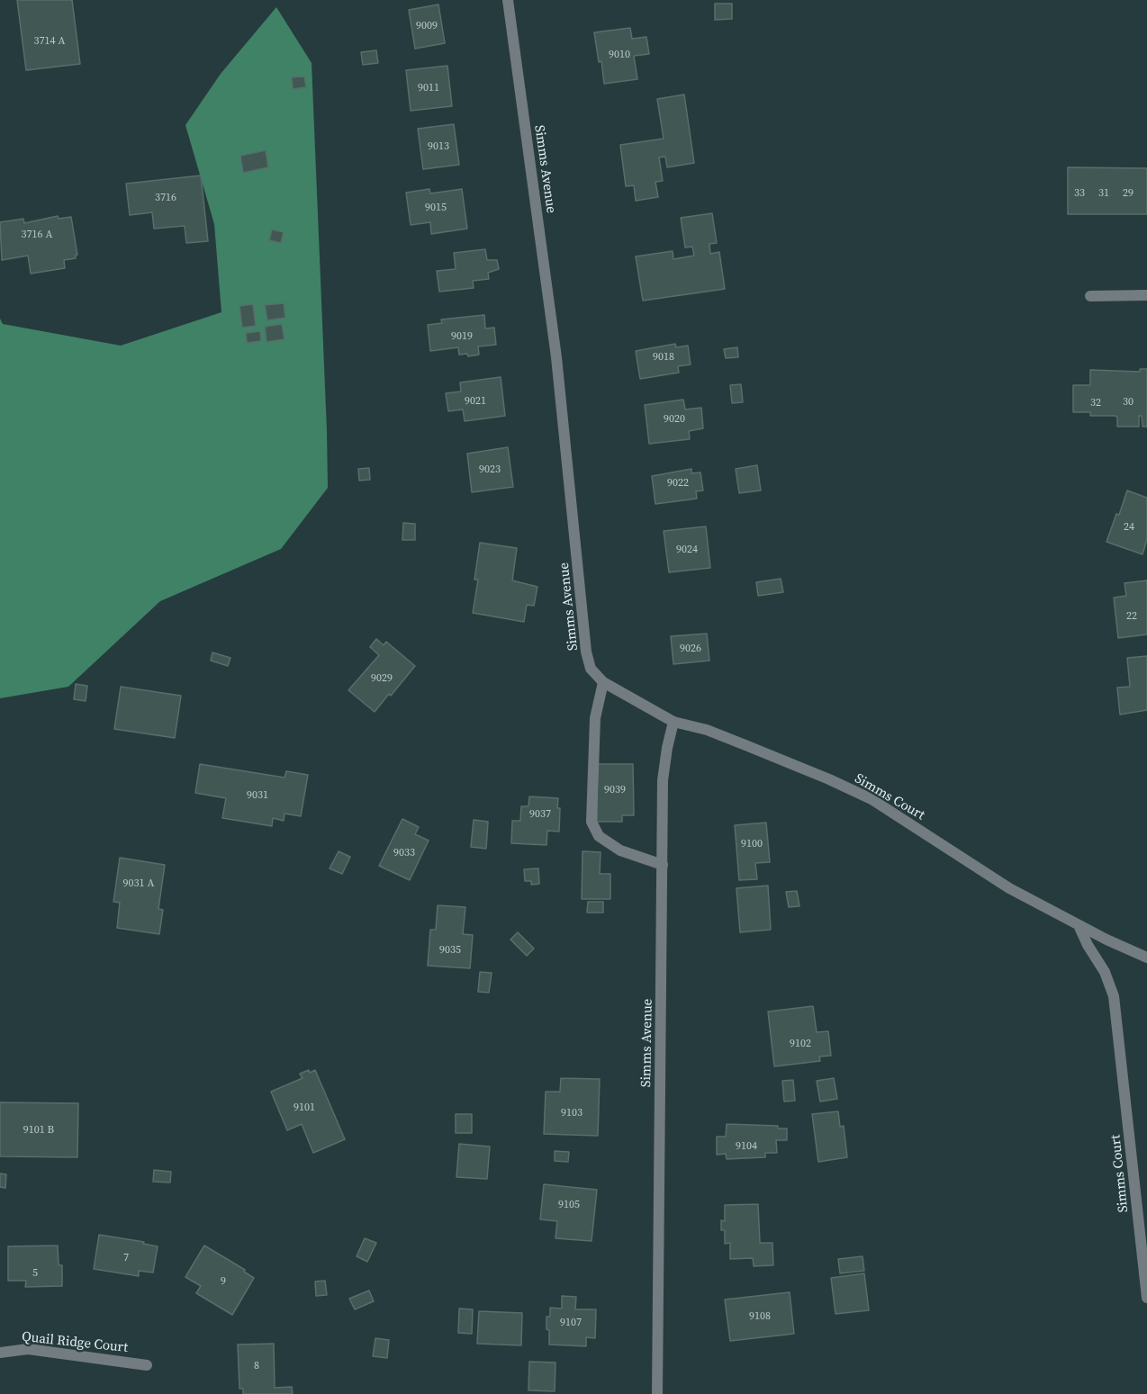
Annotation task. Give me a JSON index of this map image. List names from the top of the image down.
{
  "streets": {
    "street": ["Simms Avenue", "Simms Court", "Quail Ridge Court"]
  },
  "crossings": [
    ["Simms Avenue", "Simms Court"]
  ],
  "house_numbers": [
    "9009",
    "3714 A",
    "9010",
    "9011",
    "9013",
    "33",
    "31",
    "29",
    "3716",
    "9015",
    "3716 A",
    "9019",
    "9018",
    "9021",
    "30",
    "32",
    "9020",
    "9023",
    "9022",
    "24",
    "9024",
    "22",
    "9026",
    "9029",
    "9039",
    "9031",
    "9037",
    "9100",
    "9033",
    "9031 A",
    "9035",
    "9102",
    "9101",
    "9103",
    "9101 B",
    "9104",
    "9105",
    "7",
    "5",
    "9",
    "9108",
    "9107",
    "8"
  ]
}
